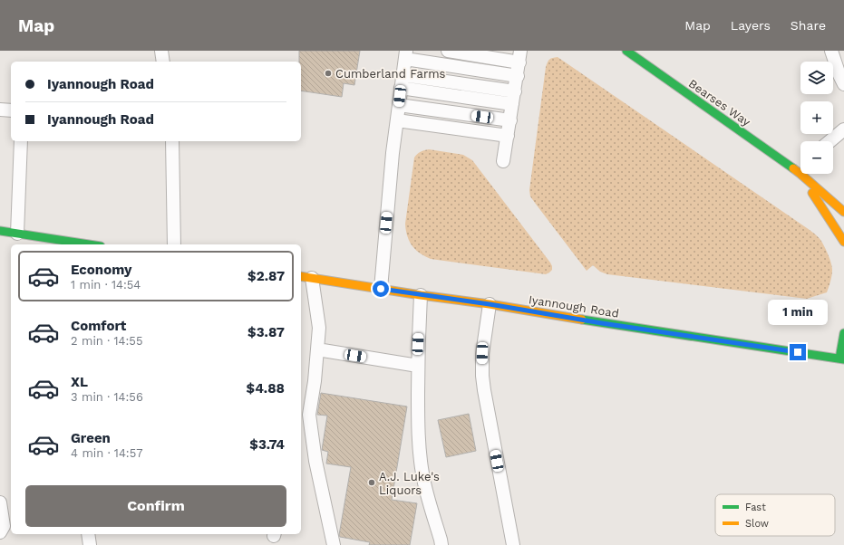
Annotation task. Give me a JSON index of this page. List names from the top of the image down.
{
  "streets": {
    "main road": ["Bearses Way", "Iyannough Road"]
  },
  "places": ["Cumberland Farms", "A.J. Luke's Liquors"],
  "legend": ["Fast", "Slow"],
  "page": {
    "header": "Map",
    "nav": ["Map", "Layers", "Share"],
    "map_buttons": ["+", "−"],
    "banner": ["Iyannough Road", "Iyannough Road"],
    "list": [
      {
        "name": "Economy",
        "note": "1 min · 14:54",
        "value": "$2.87"
      },
      {
        "name": "Comfort",
        "note": "2 min · 14:55",
        "value": "$3.87"
      },
      {
        "name": "XL",
        "note": "3 min · 14:56",
        "value": "$4.88"
      },
      {
        "name": "Green",
        "note": "4 min · 14:57",
        "value": "$3.74"
      }
    ],
    "bubble": "1 min",
    "buttons": "Confirm"
  }
}
